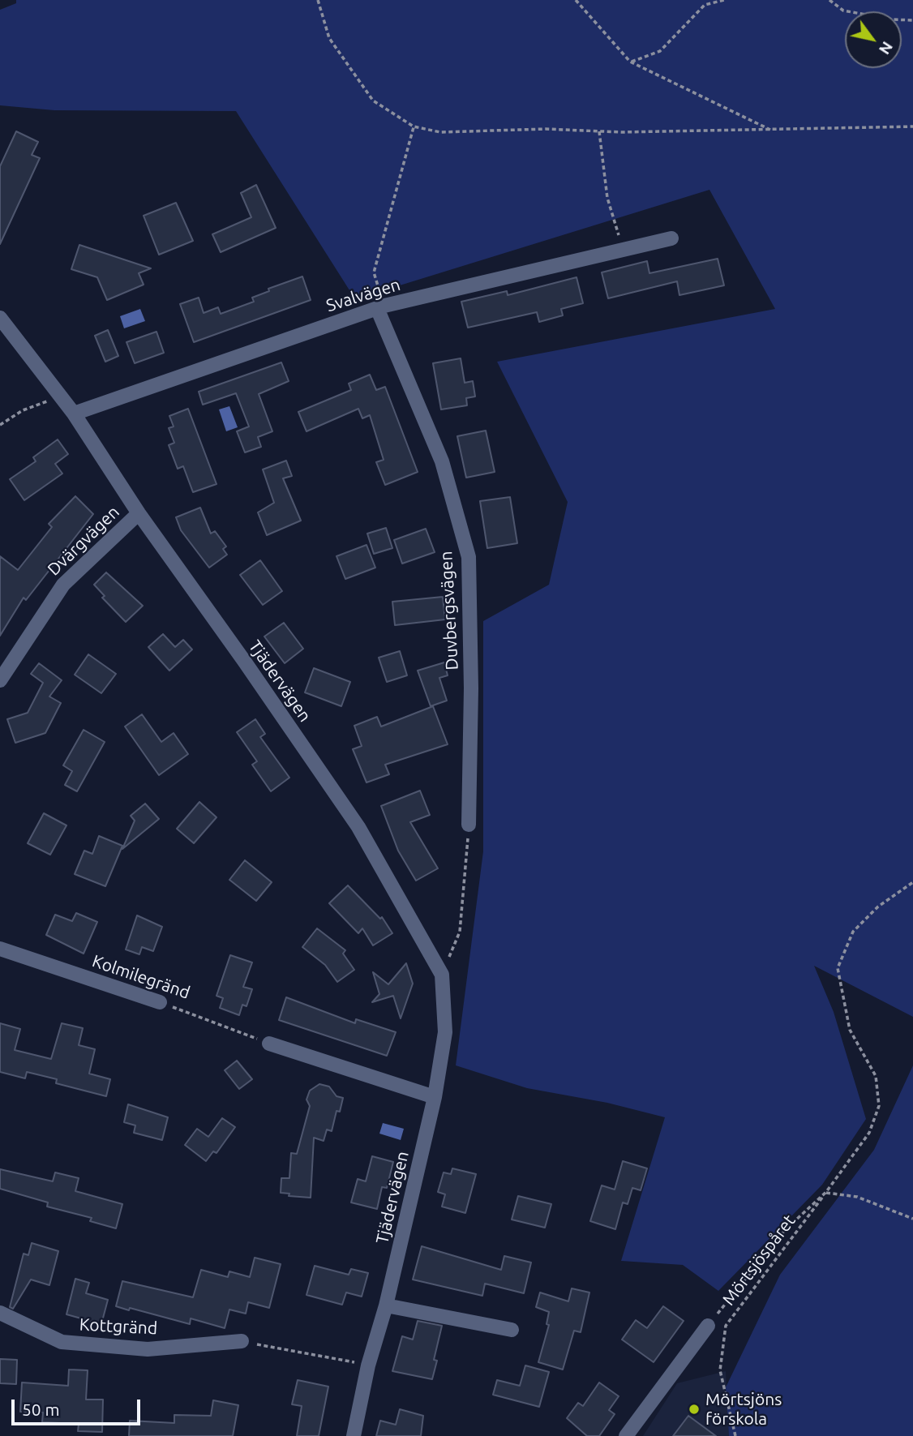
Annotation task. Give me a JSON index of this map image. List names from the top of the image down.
{
  "streets": {
    "street": [
      "Svalvägen",
      "Dvärgvägen",
      "Duvbergsvägen",
      "Tjädervägen",
      "Kolmilegränd",
      "Kottgränd"
    ],
    "path": ["Mörtsjöspåret"]
  },
  "crossings": [
    ["Svalvägen", "Duvbergsvägen"],
    ["Svalvägen", "Tjädervägen"],
    ["Dvärgvägen", "Tjädervägen"]
  ],
  "places": ["Mörtsjöns förskola"],
  "scale_bar": "50 m",
  "north": "bottom right"
}
